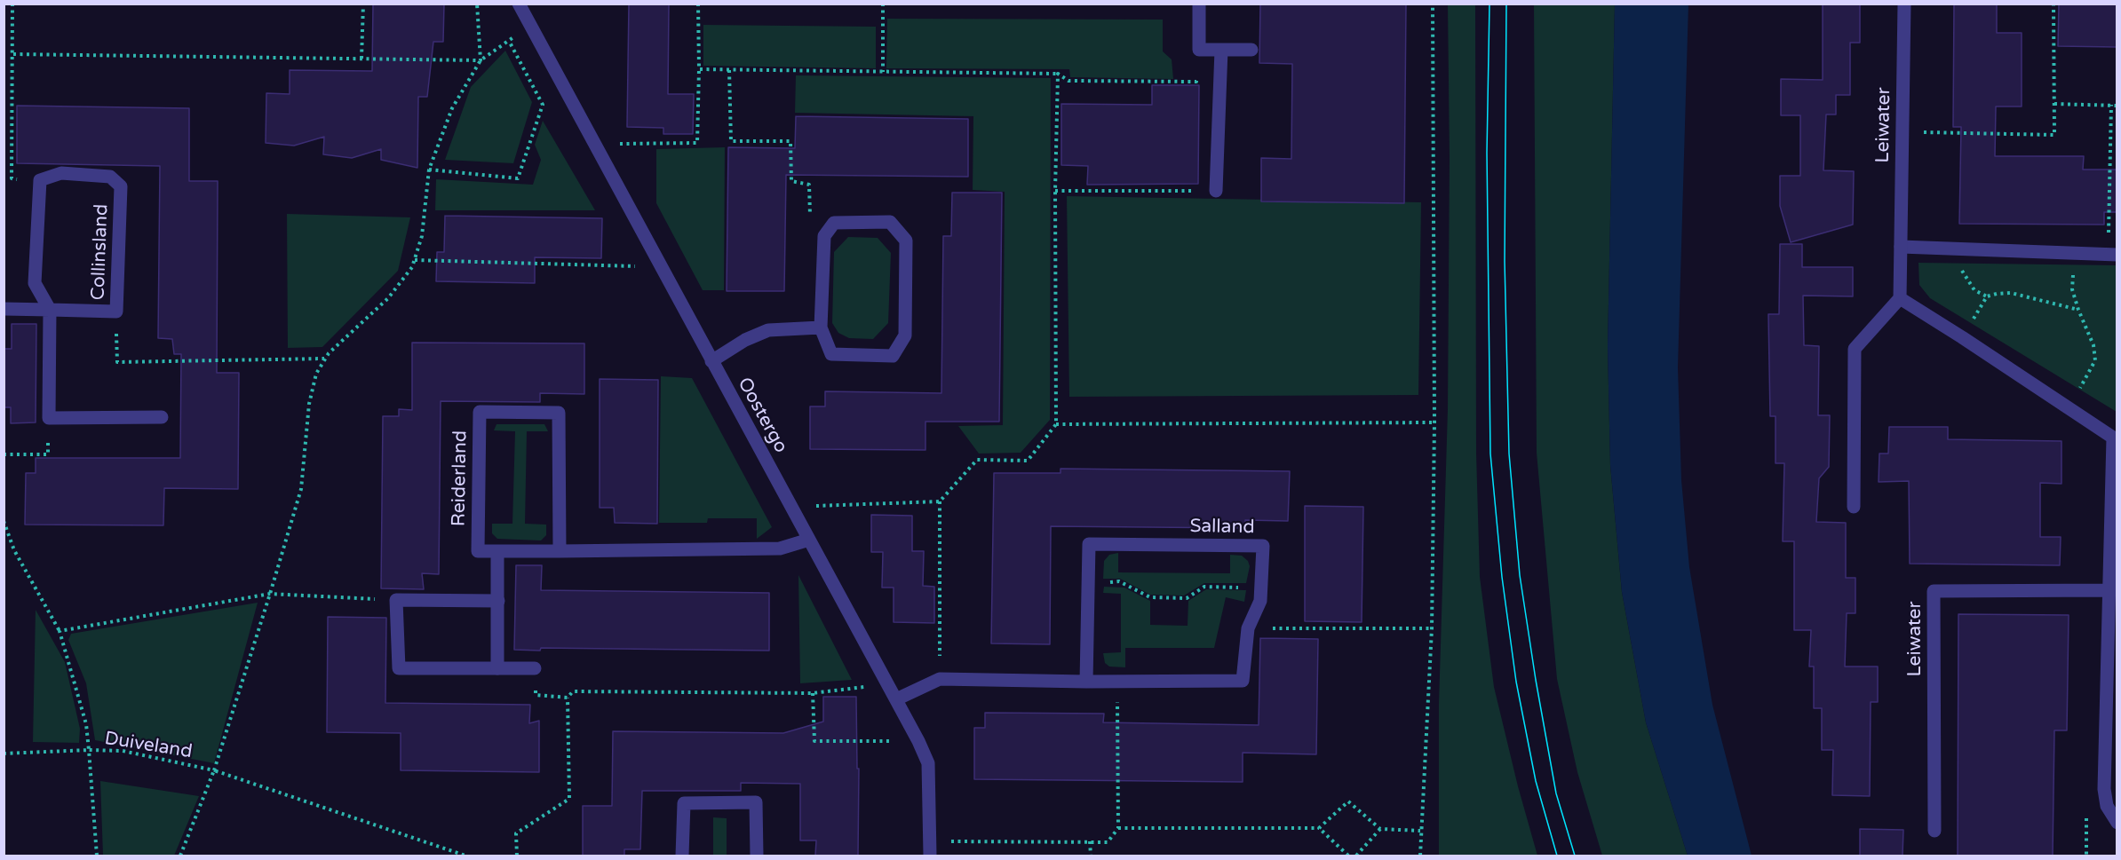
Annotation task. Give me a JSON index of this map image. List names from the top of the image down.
{
  "streets": {
    "street": [
      "Leiwater",
      "Collinsland",
      "Oostergo",
      "Reiderland",
      "Salland"
    ],
    "path": ["Duiveland"]
  },
  "crossings": [
    ["Oostergo", "Reiderland"],
    ["Oostergo", "Salland"]
  ]
}
